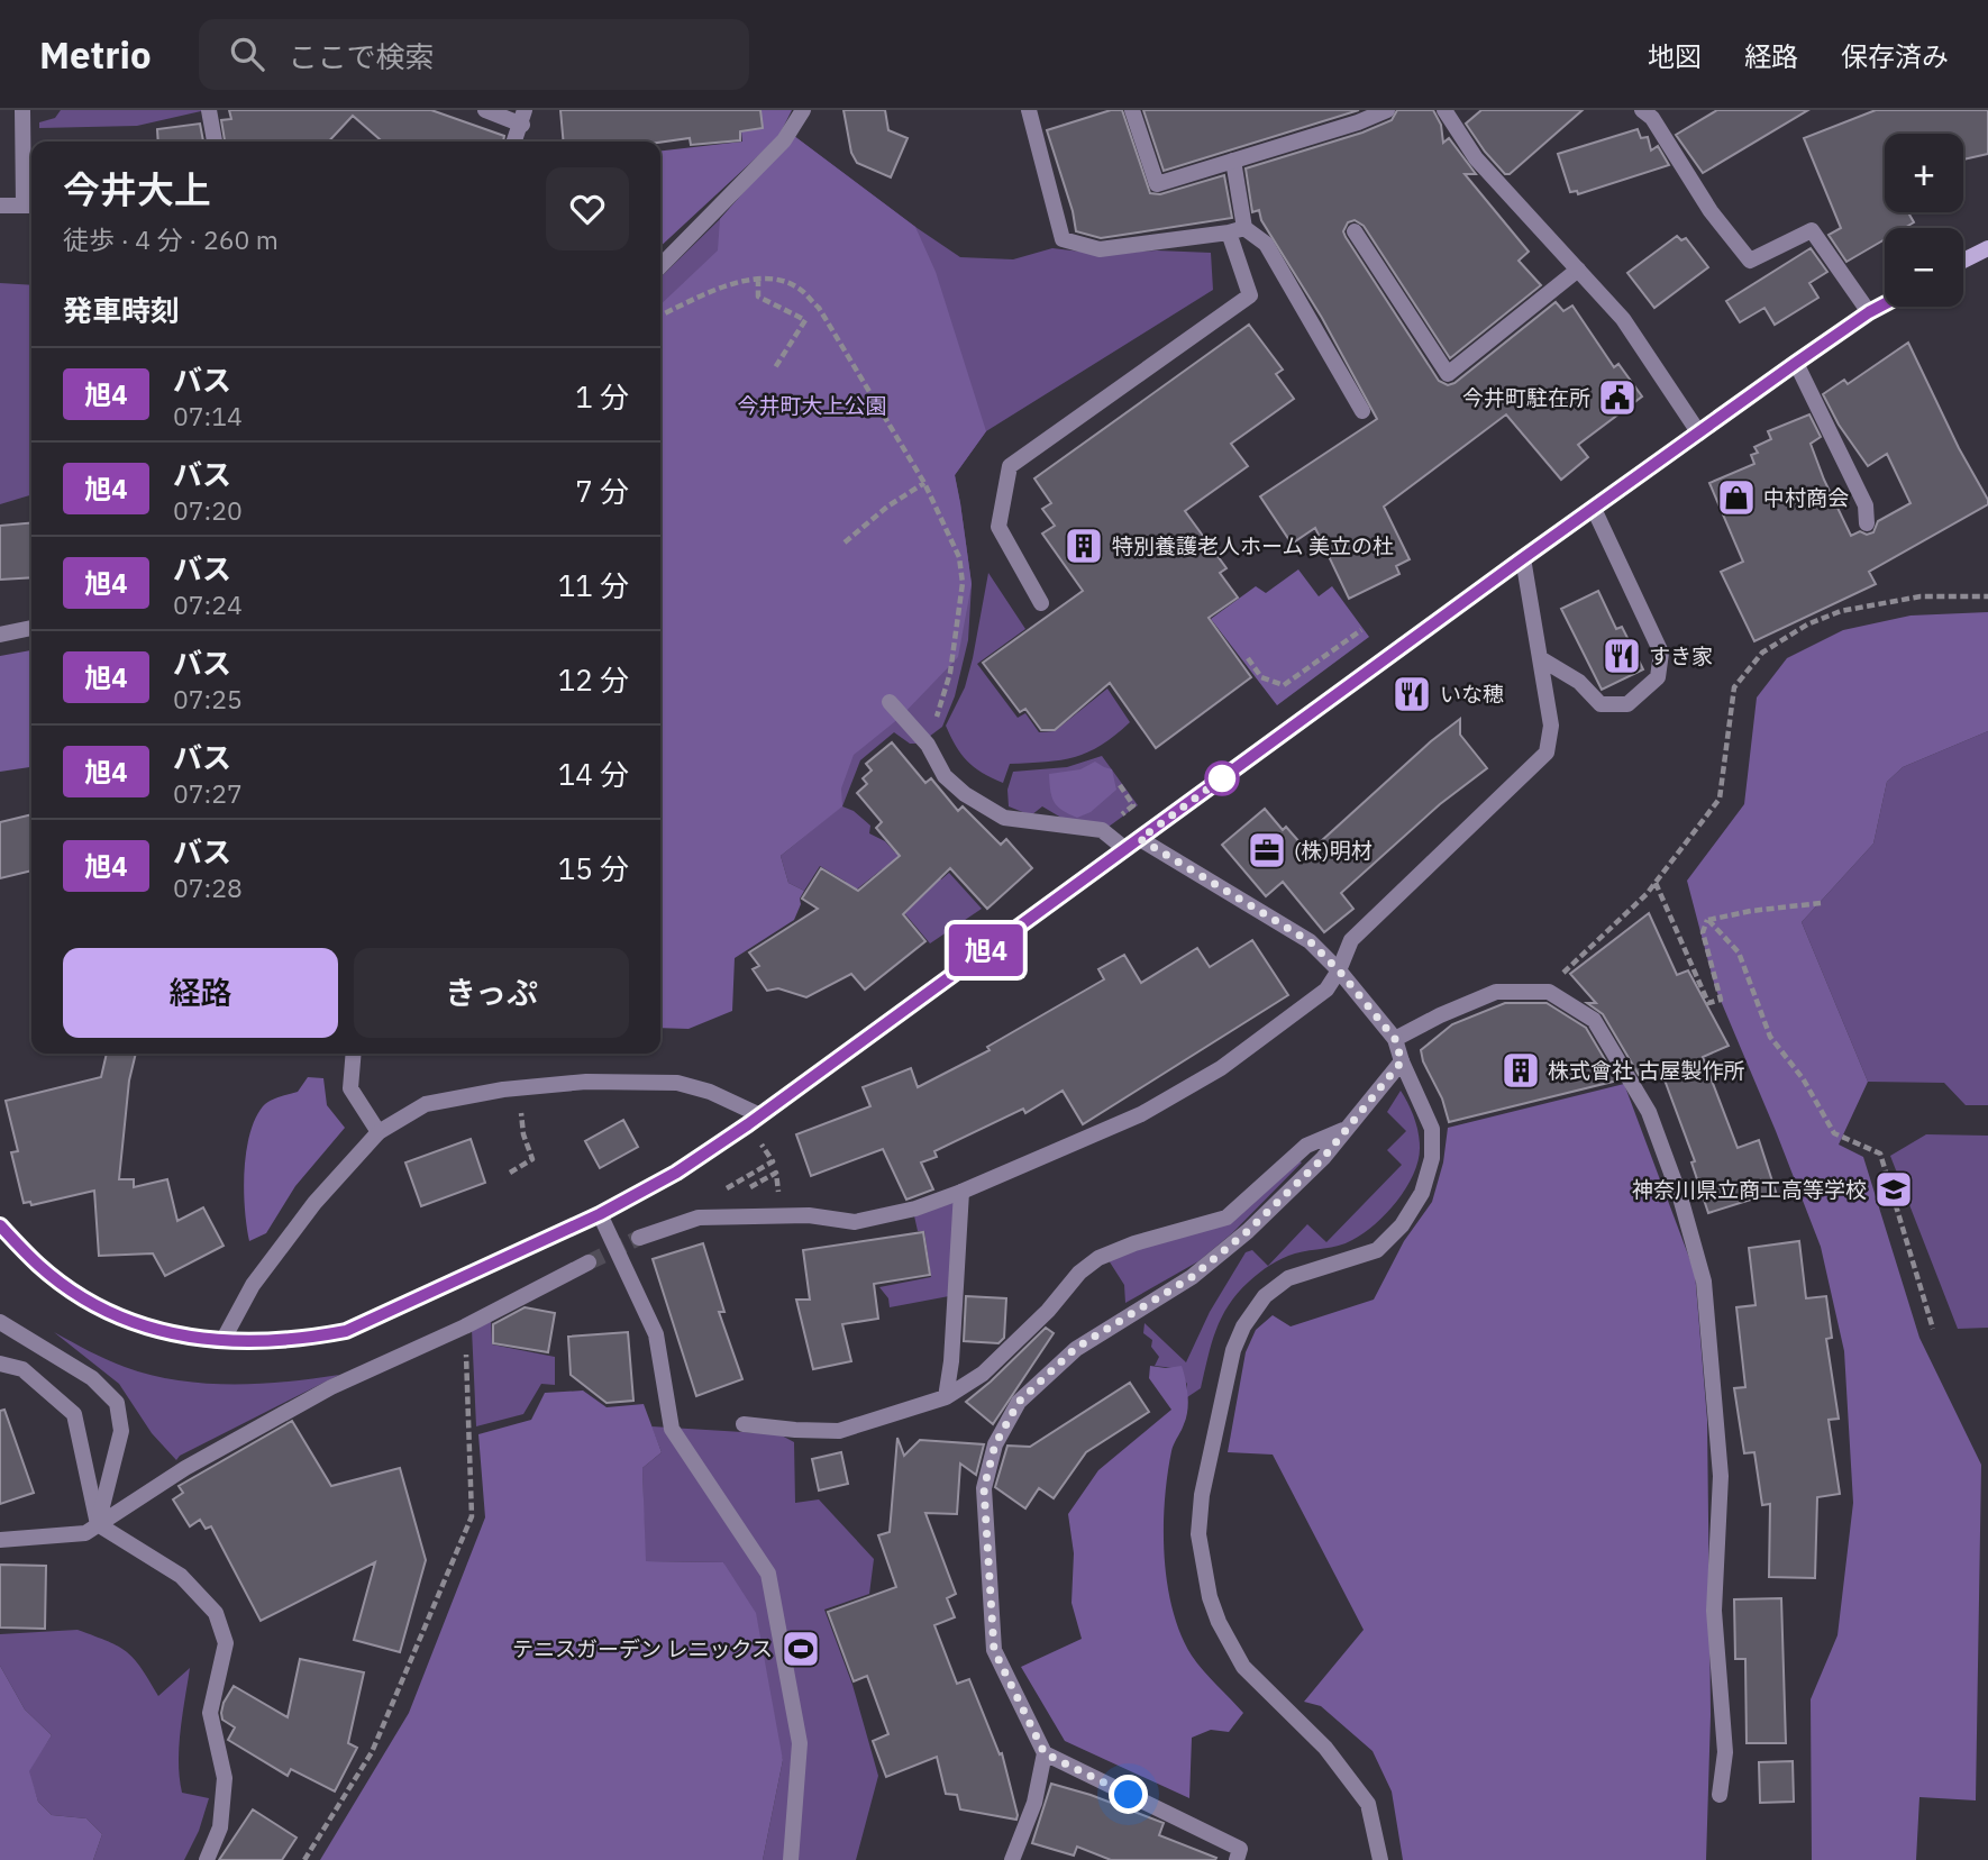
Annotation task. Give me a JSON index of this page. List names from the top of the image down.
{
  "parks": ["今井町大上公園"],
  "places": {
    "public building": ["今井町駐在所"],
    "shop": ["中村商会"],
    "building": ["特別養護老人ホーム 美立の杜", "株式會社 古屋製作所"],
    "restaurant": ["すき家", "いな穂"],
    "office": ["(株)明材"],
    "school or university": ["神奈川県立商工高等学校"],
    "sports": ["テニスガーデン レニックス"]
  },
  "lines": ["bus line 旭4"],
  "page": {
    "header": "Metrio",
    "search": "ここで検索",
    "nav": ["地図", "経路", "保存済み"],
    "on_map": "旭4",
    "map_buttons": ["+", "−"],
    "heading": [
      ["今井大上", "徒歩 · 4 分 · 260 m"],
      "発車時刻"
    ],
    "list": [
      {
        "mark": "旭4",
        "name": "バス",
        "note": "07:14",
        "value": "1 分"
      },
      {
        "mark": "旭4",
        "name": "バス",
        "note": "07:20",
        "value": "7 分"
      },
      {
        "mark": "旭4",
        "name": "バス",
        "note": "07:24",
        "value": "11 分"
      },
      {
        "mark": "旭4",
        "name": "バス",
        "note": "07:25",
        "value": "12 分"
      },
      {
        "mark": "旭4",
        "name": "バス",
        "note": "07:27",
        "value": "14 分"
      },
      {
        "mark": "旭4",
        "name": "バス",
        "note": "07:28",
        "value": "15 分"
      }
    ],
    "buttons": ["経路", "きっぷ"]
  }
}
